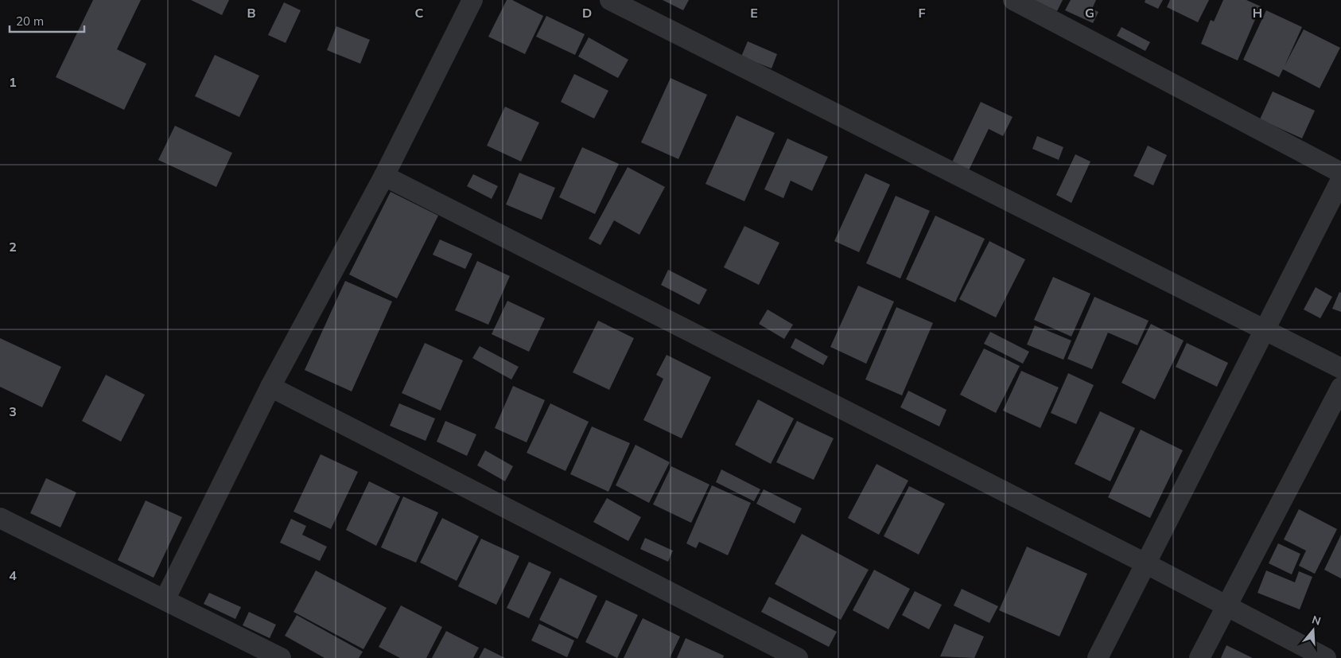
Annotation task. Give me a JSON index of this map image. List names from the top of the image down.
{
  "scale_bar": "20 m",
  "north": "top",
  "grid": {
    "columns": [
      "B",
      "C",
      "D",
      "E",
      "F",
      "G",
      "H"
    ],
    "rows": [
      "1",
      "2",
      "3",
      "4"
    ]
  }
}
